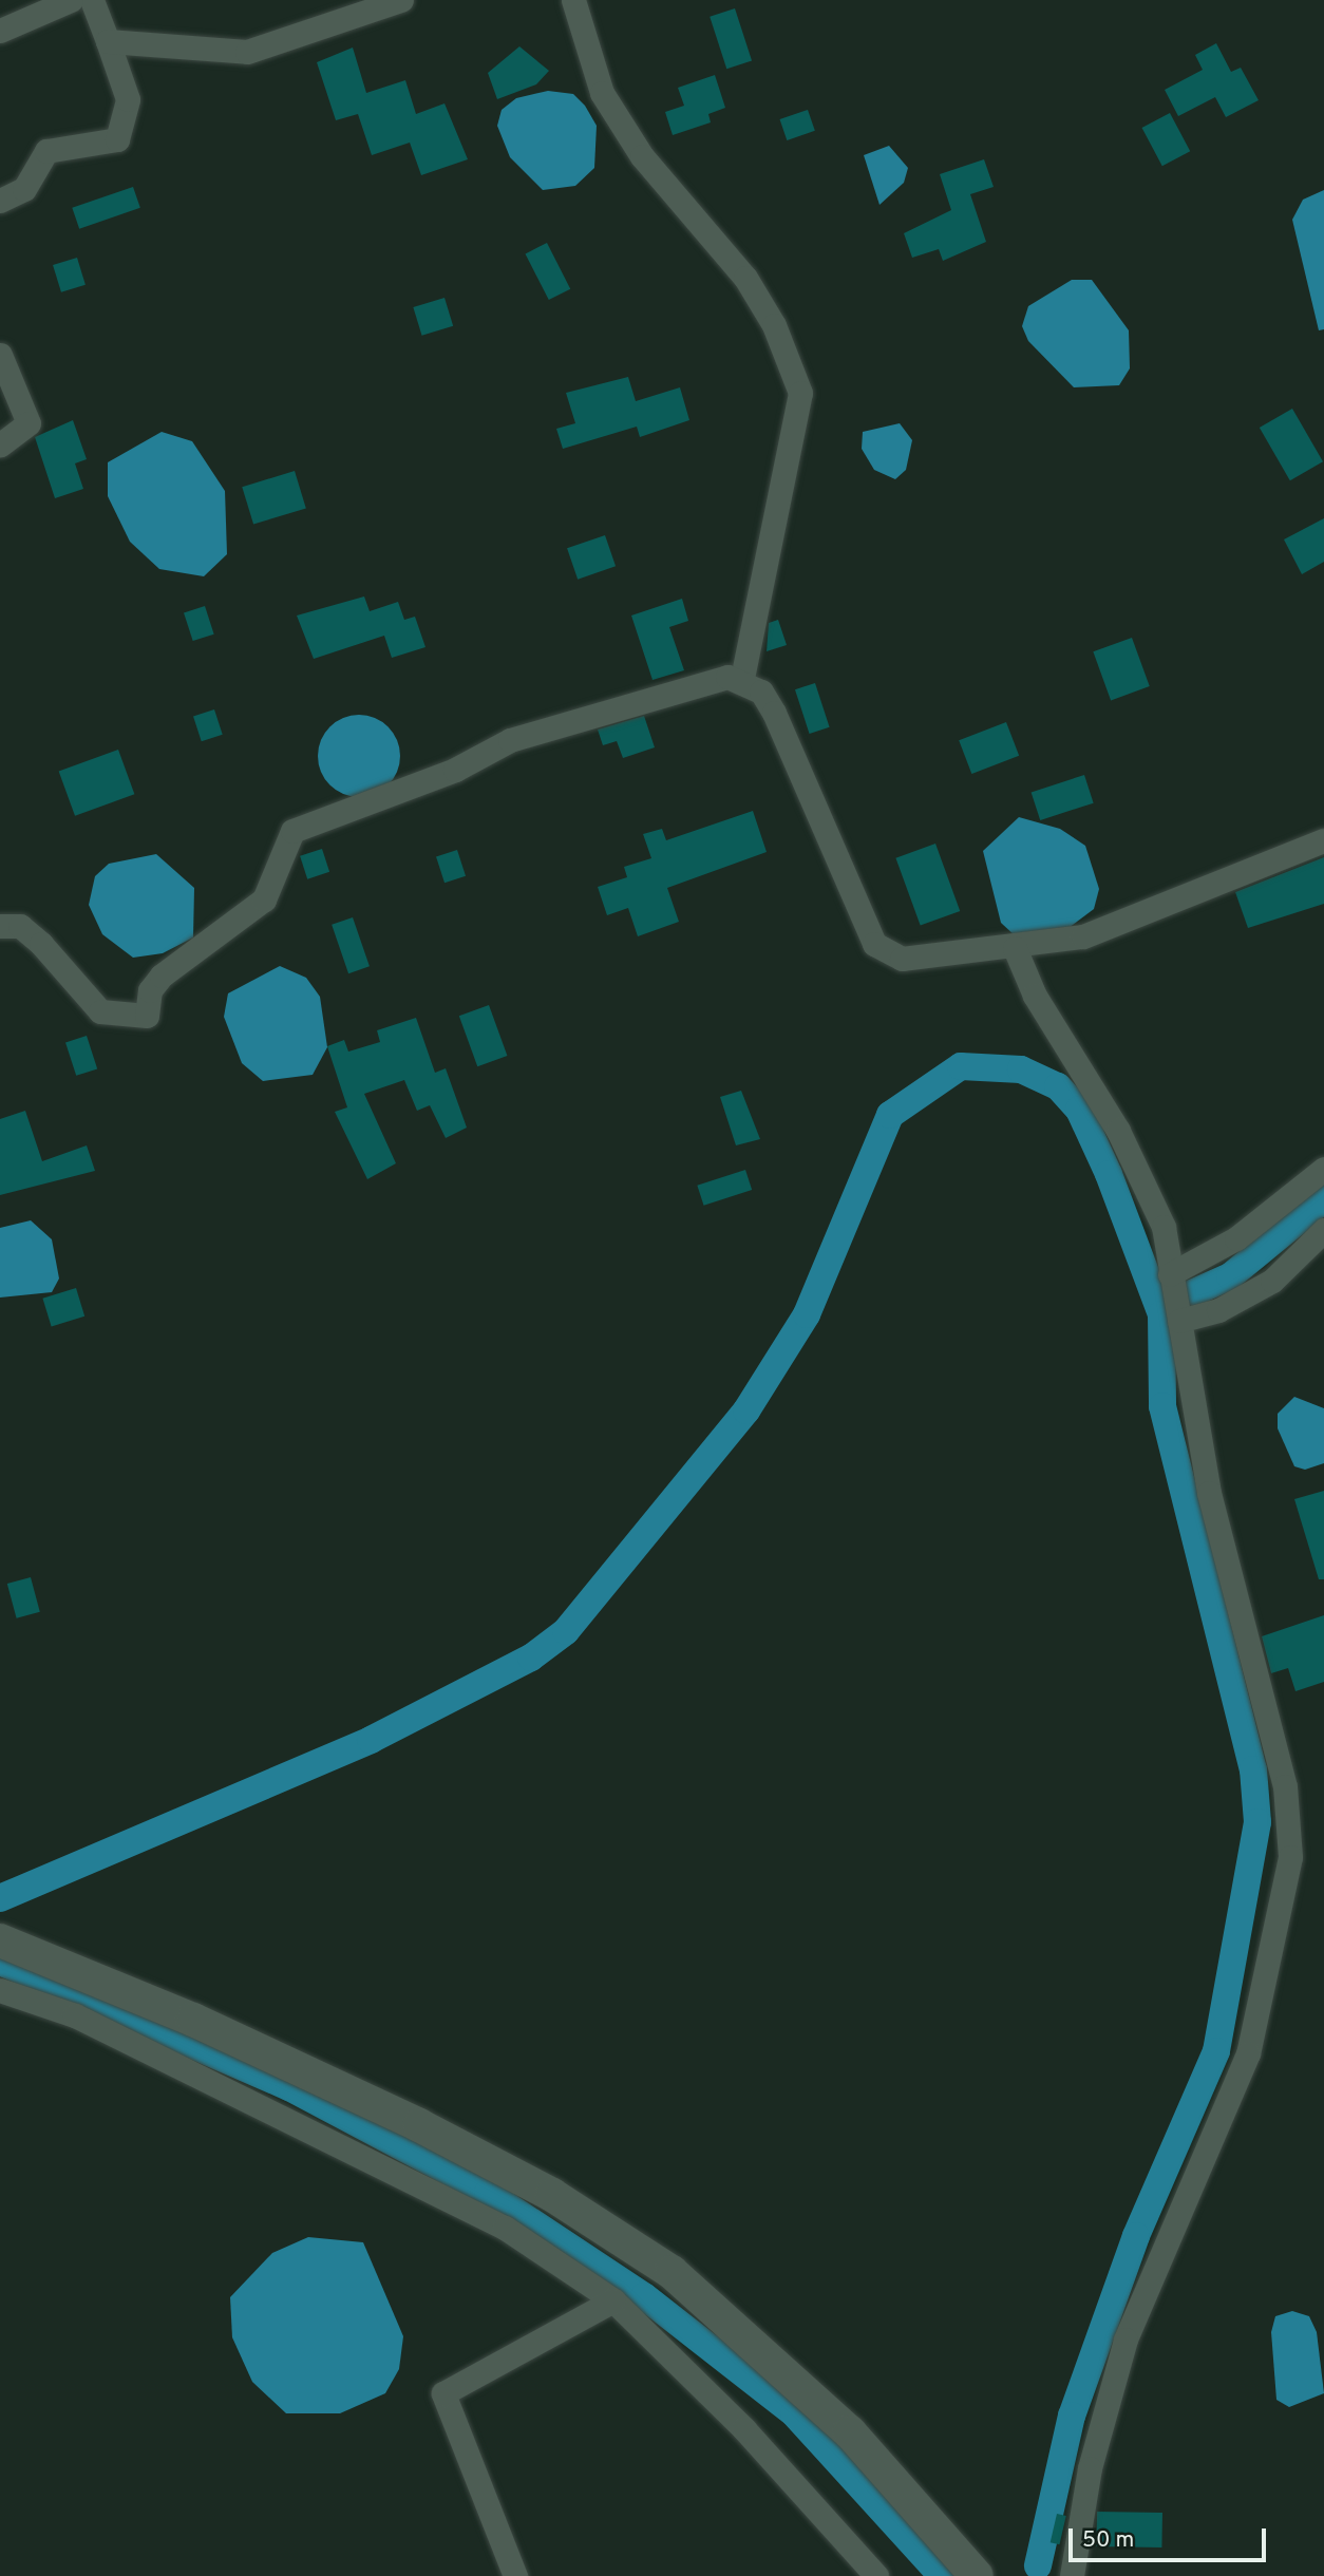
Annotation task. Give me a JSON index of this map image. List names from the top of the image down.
{
  "scale_bar": "50 m"
}
